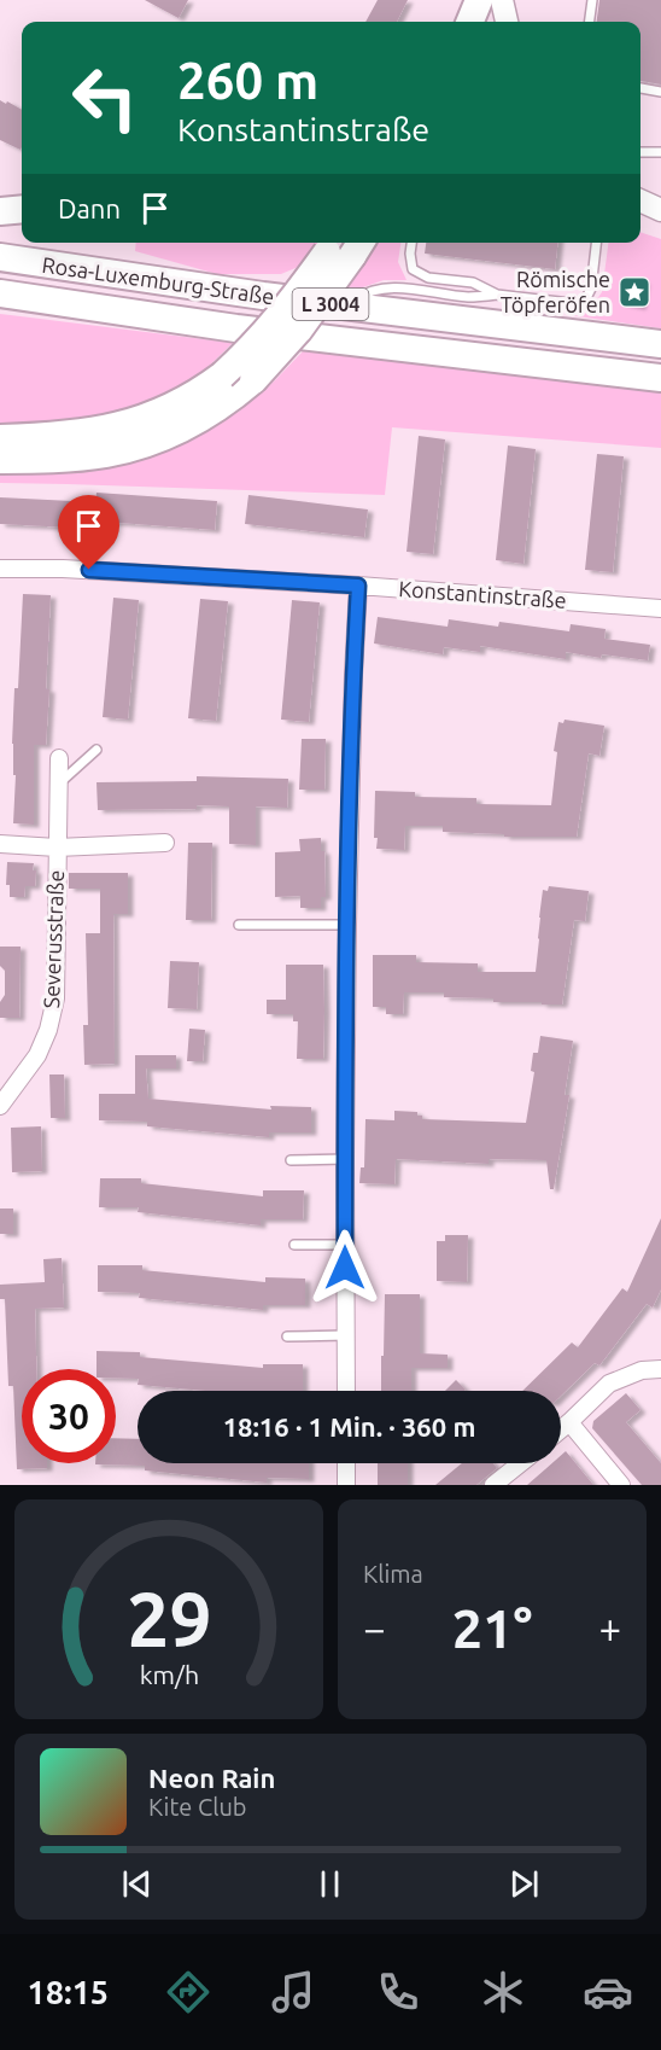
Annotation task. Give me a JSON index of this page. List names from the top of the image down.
{
  "streets": {
    "highway": ["Rosa-Luxemburg-Straße", "L 3004"],
    "street": ["Konstantinstraße", "Severusstraße"]
  },
  "places": {
    "place": ["Römische Töpferöfen"]
  },
  "page": {
    "turn": ["260 m", "Konstantinstraße"],
    "then": "Dann",
    "limit": "30",
    "trip": "18:16 · 1 Min. · 360 m",
    "tile": "Klima",
    "heat": ["−", "21°", "+"],
    "song": ["Neon Rain", "Kite Club"],
    "tabs": "18:15",
    "gauge": ["29", "km/h"]
  }
}
